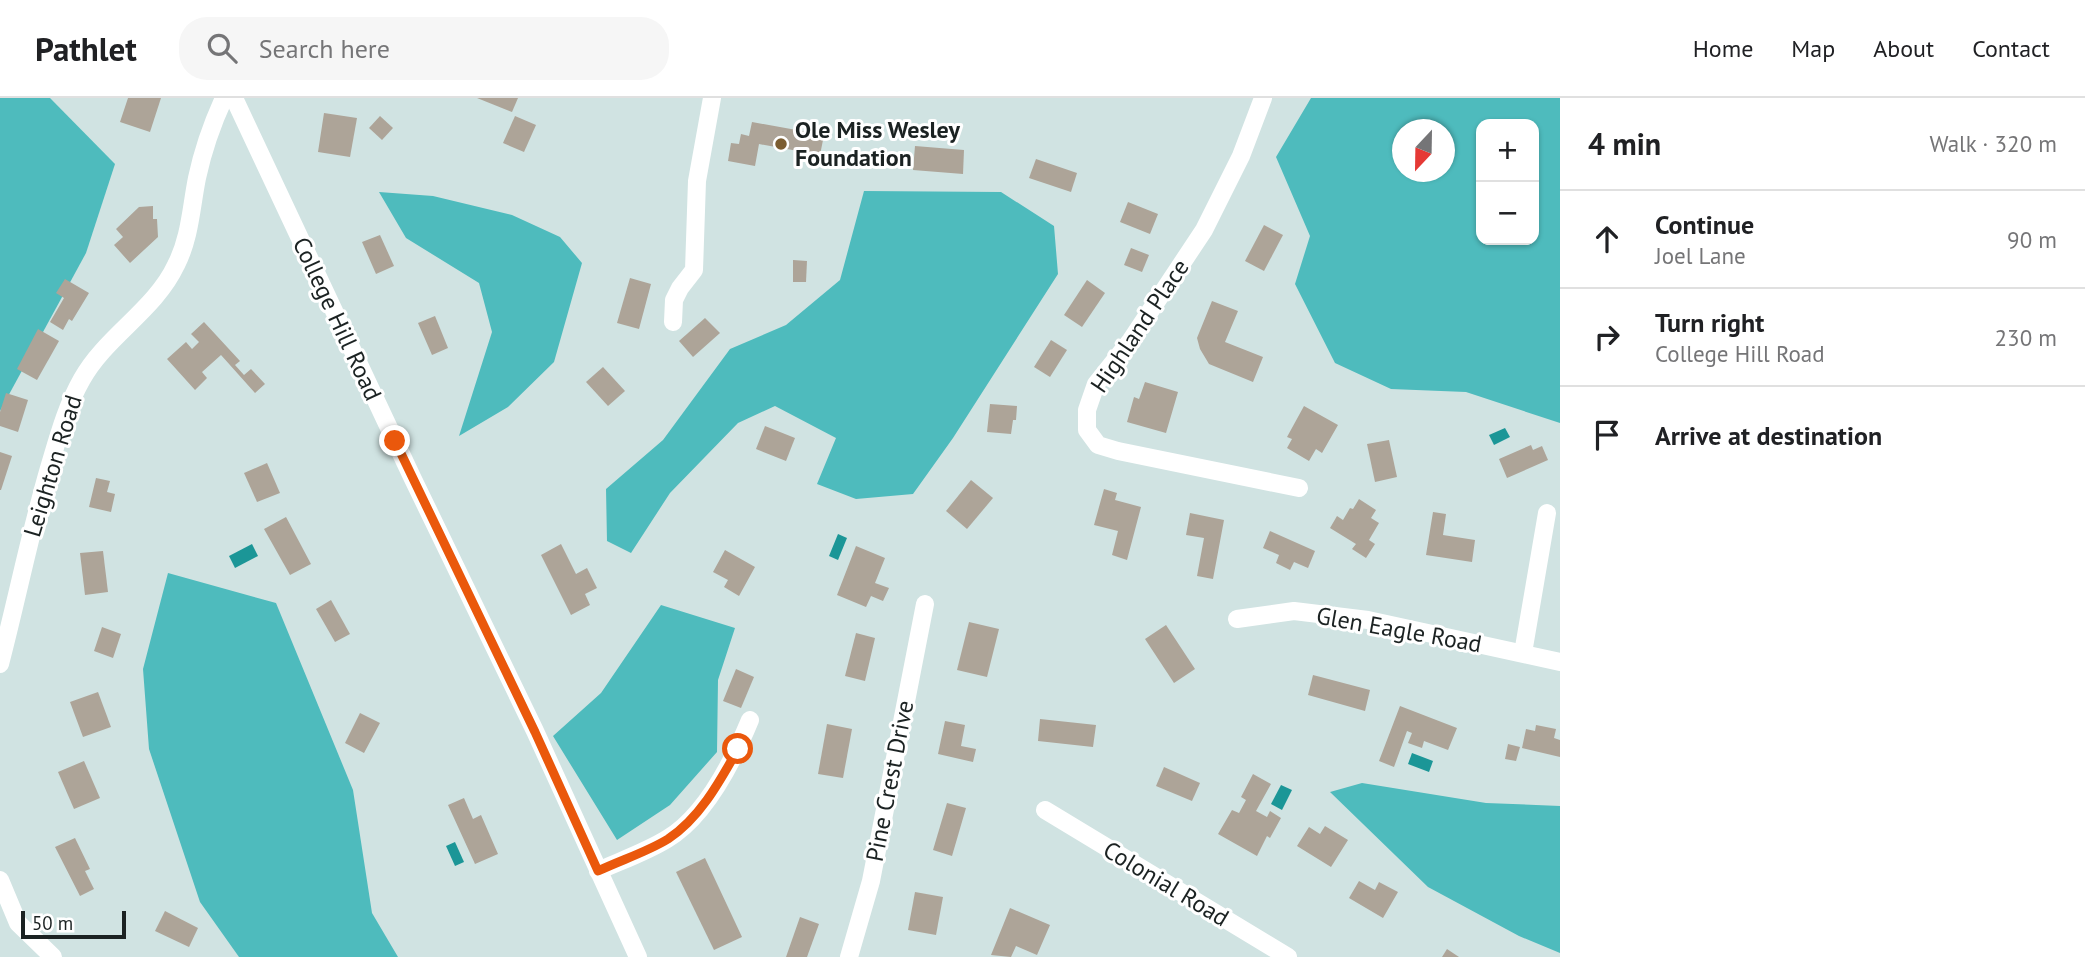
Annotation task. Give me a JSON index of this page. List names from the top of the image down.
{
  "streets": {
    "street": [
      "College Hill Road",
      "Highland Place",
      "Leighton Road",
      "Glen Eagle Road",
      "Pine Crest Drive",
      "Colonial Road"
    ]
  },
  "places": ["Ole Miss Wesley Foundation"],
  "scale_bar": "50 m",
  "north": "bottom",
  "page": {
    "header": "Pathlet",
    "search": "Search here",
    "nav": [
      "Home",
      "Map",
      "About",
      "Contact"
    ],
    "heading": ["4 min", "Walk · 320 m"],
    "map_buttons": ["+", "−"],
    "list": [
      ["Continue", "Joel Lane", "90 m"],
      ["Turn right", "College Hill Road", "230 m"],
      "Arrive at destination"
    ],
    "scale": "50 m"
  }
}
